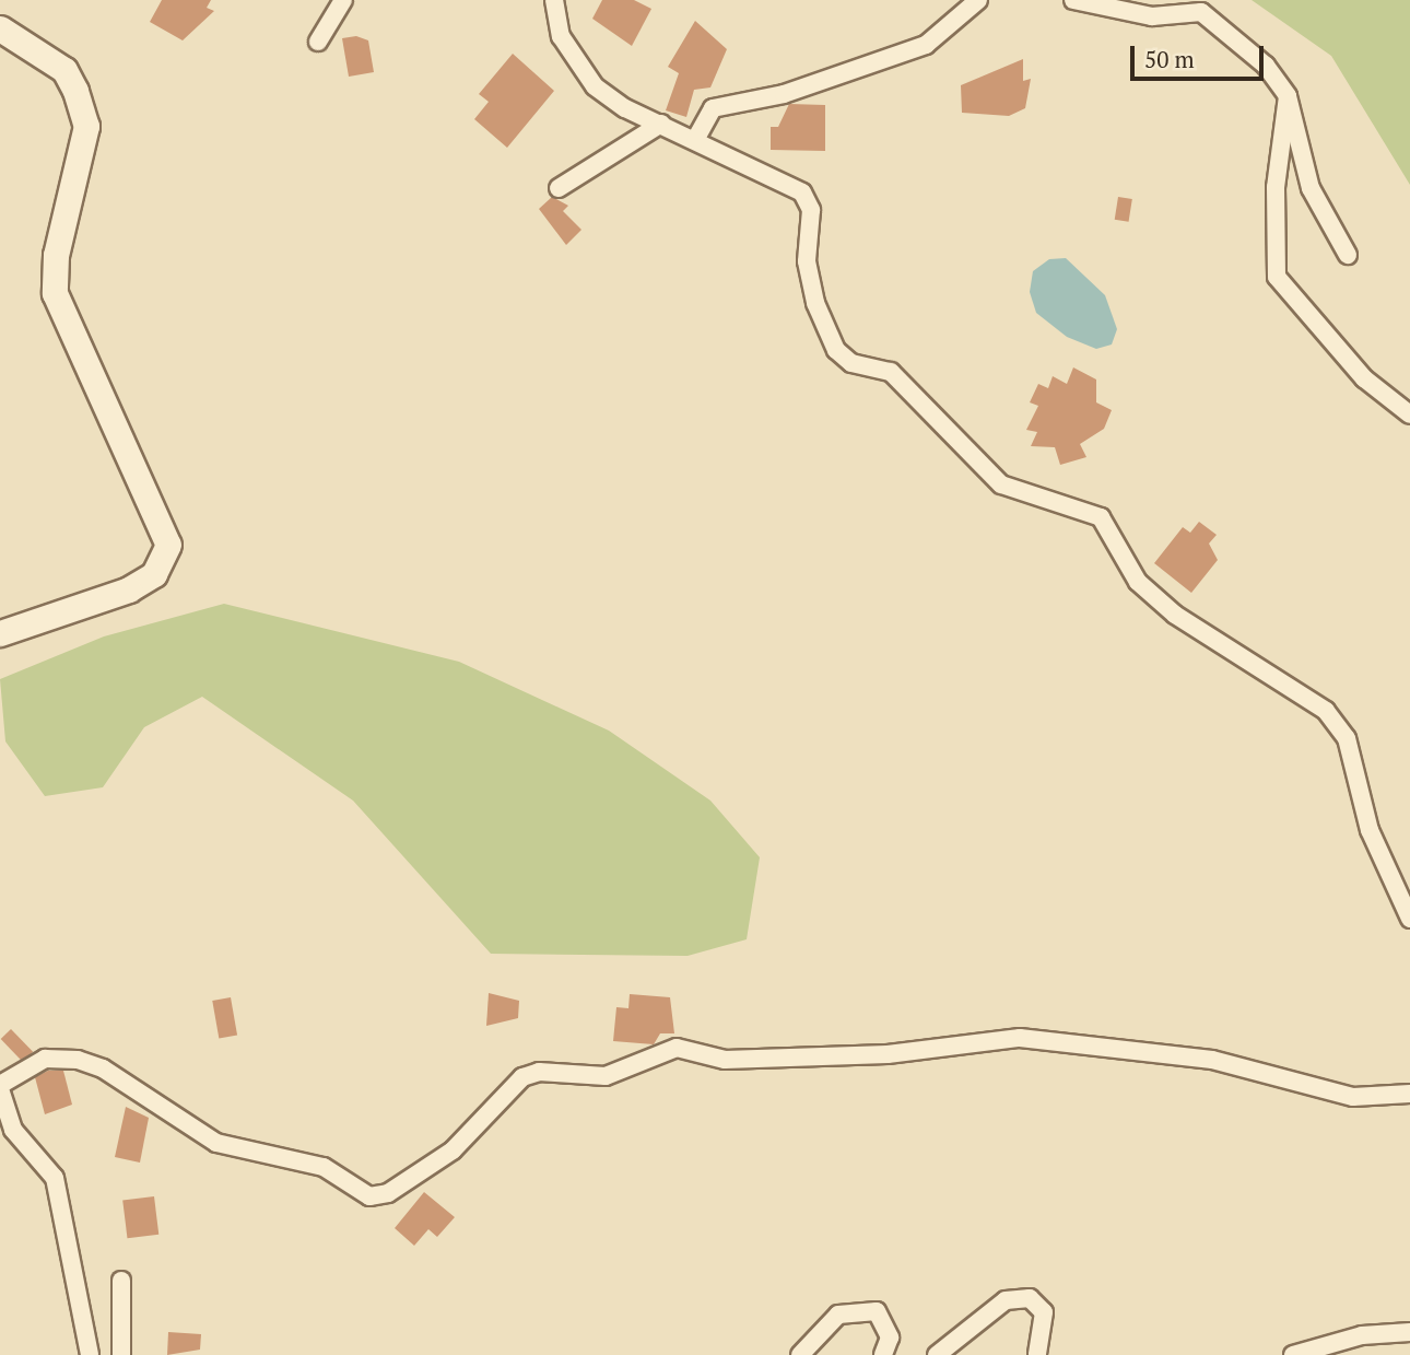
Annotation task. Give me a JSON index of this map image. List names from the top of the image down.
{
  "scale_bar": "50 m"
}
